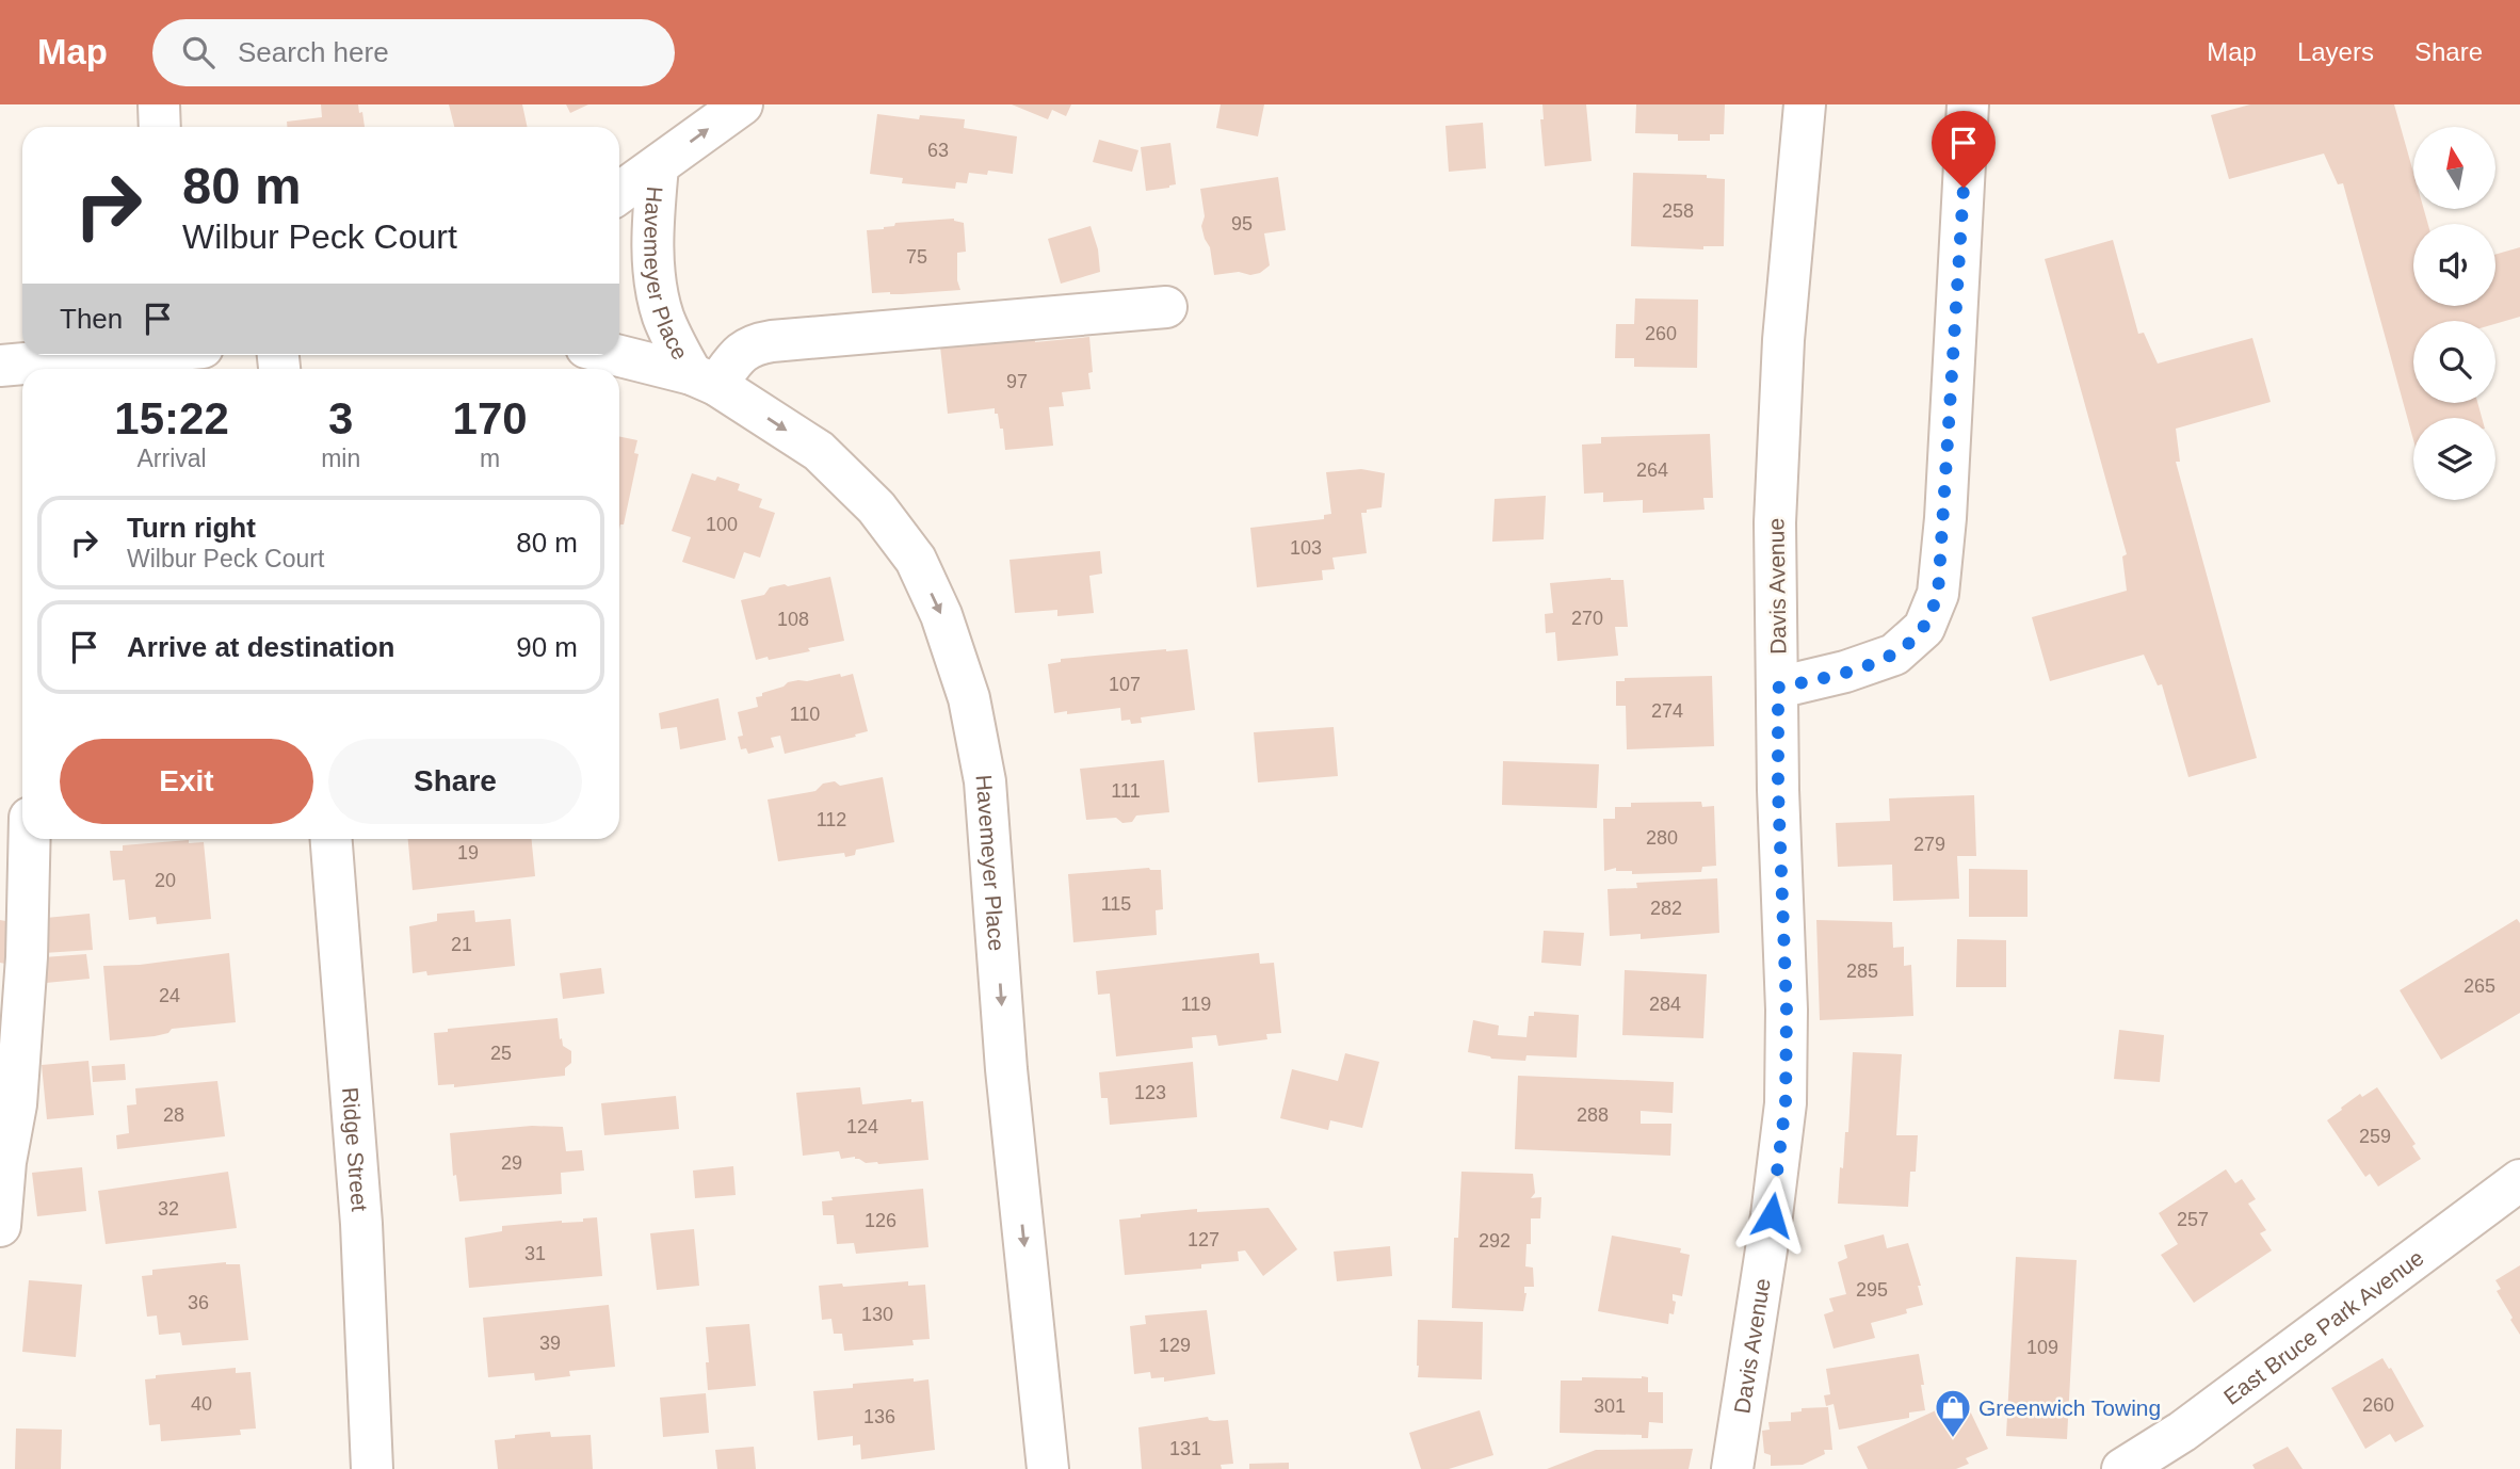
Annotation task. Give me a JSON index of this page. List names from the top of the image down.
{
  "streets": {
    "street": [
      "Havemeyer Place",
      "Davis Avenue",
      "Ridge Street",
      "East Bruce Park Avenue"
    ]
  },
  "one_way": ["Havemeyer Place"],
  "places": {
    "shop": ["Greenwich Towing"]
  },
  "house_numbers": [
    "63",
    "258",
    "95",
    "75",
    "260",
    "97",
    "264",
    "100",
    "103",
    "270",
    "108",
    "107",
    "274",
    "110",
    "111",
    "112",
    "280",
    "279",
    "19",
    "20",
    "115",
    "282",
    "21",
    "285",
    "265",
    "24",
    "119",
    "284",
    "25",
    "123",
    "28",
    "288",
    "124",
    "259",
    "29",
    "32",
    "257",
    "126",
    "127",
    "292",
    "31",
    "295",
    "36",
    "130",
    "39",
    "129",
    "109",
    "40",
    "260",
    "301",
    "136",
    "131"
  ],
  "north": "top",
  "page": {
    "header": "Map",
    "search": "Search here",
    "nav": ["Map", "Layers", "Share"],
    "turn": ["80 m", "Wilbur Peck Court"],
    "then": "Then",
    "eta": [
      "15:22",
      "Arrival",
      "3",
      "min",
      "170",
      "m"
    ],
    "list": [
      {
        "name": "Turn right",
        "note": "Wilbur Peck Court",
        "value": "80 m"
      },
      {
        "name": "Arrive at destination",
        "value": "90 m"
      }
    ],
    "buttons": ["Exit", "Share"]
  }
}
